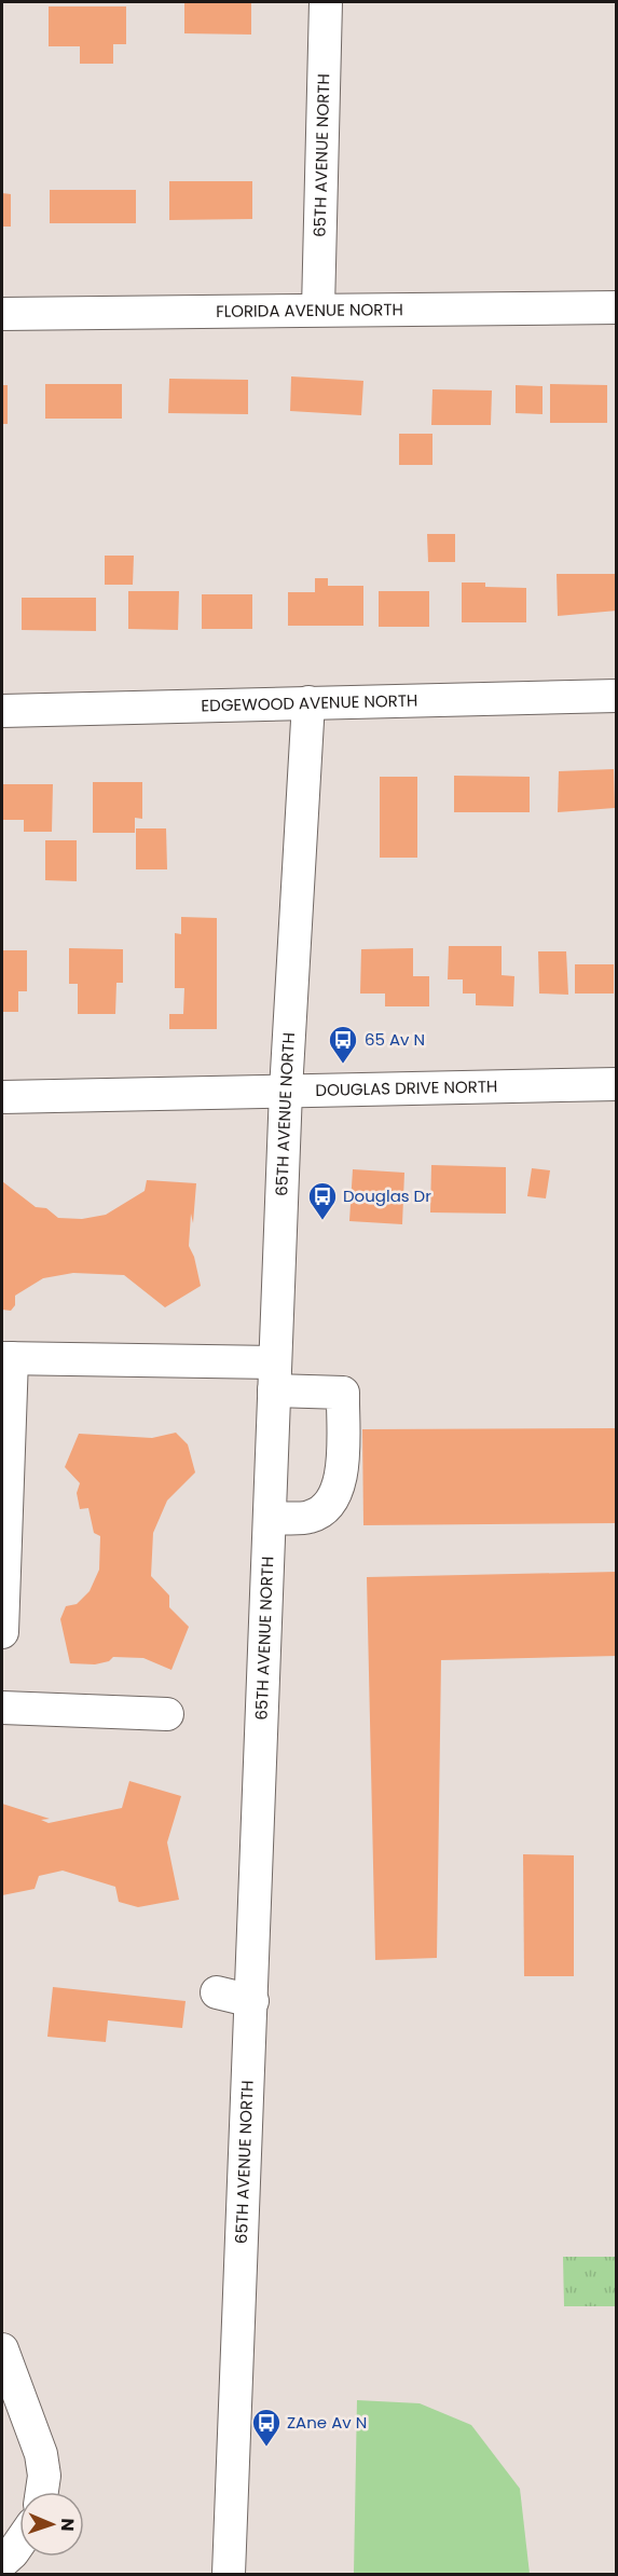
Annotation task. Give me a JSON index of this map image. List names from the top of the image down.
{
  "streets": {
    "street": [
      "65TH AVENUE NORTH",
      "FLORIDA AVENUE NORTH",
      "EDGEWOOD AVENUE NORTH",
      "DOUGLAS DRIVE NORTH"
    ]
  },
  "crossings": [
    ["65TH AVENUE NORTH", "FLORIDA AVENUE NORTH"],
    ["65TH AVENUE NORTH", "EDGEWOOD AVENUE NORTH"],
    ["65TH AVENUE NORTH", "DOUGLAS DRIVE NORTH"]
  ],
  "places": {
    "bus stop": ["65 Av N", "Douglas Dr", "ZAne Av N"]
  },
  "north": "right"
}
